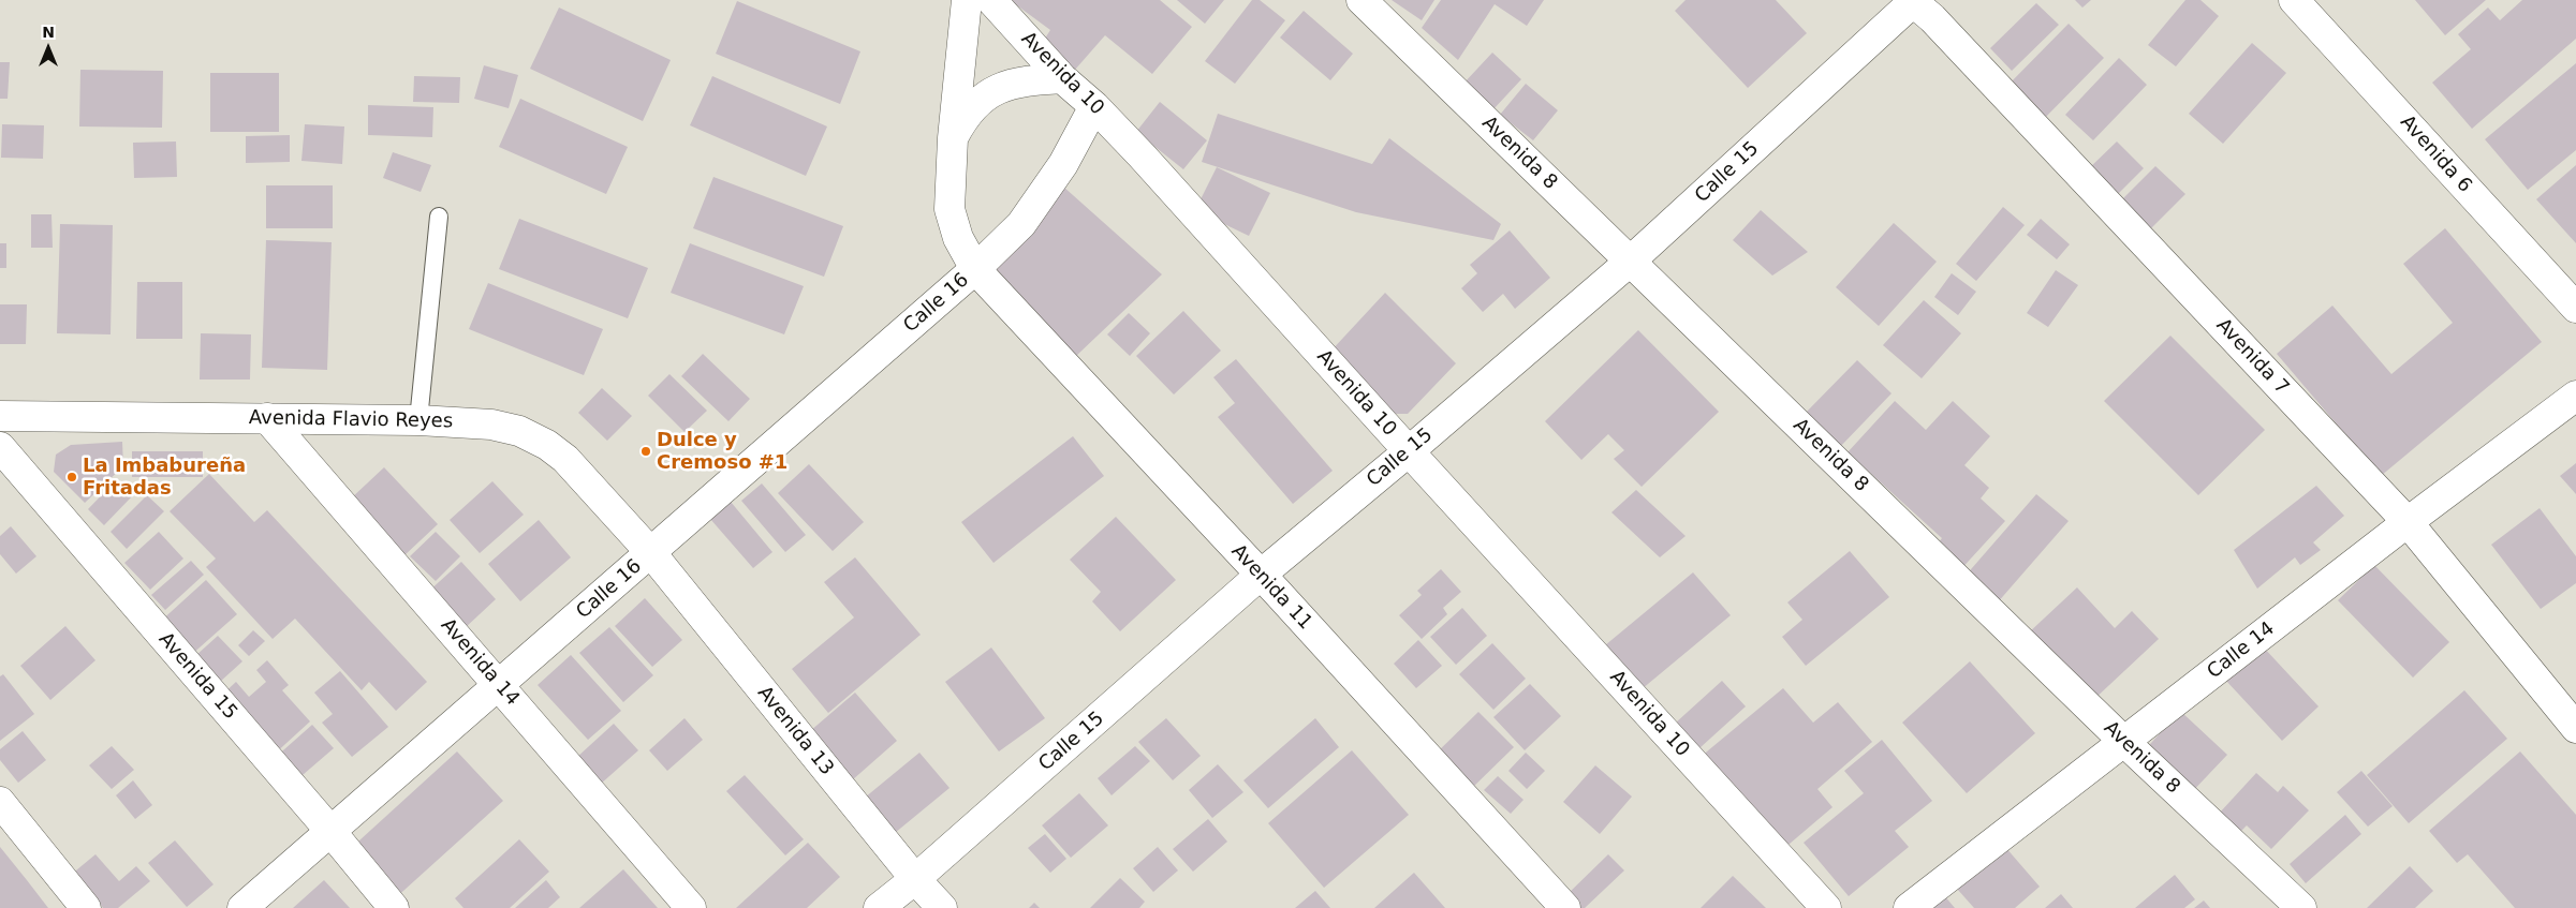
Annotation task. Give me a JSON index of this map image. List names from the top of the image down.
{
  "streets": {
    "street": [
      "Avenida 10",
      "Avenida 8",
      "Avenida 6",
      "Calle 15",
      "Calle 16",
      "Avenida 7",
      "Avenida Flavio Reyes",
      "Avenida 11",
      "Calle 14",
      "Avenida 14",
      "Avenida 15",
      "Avenida 13"
    ]
  },
  "crossings": [
    ["Avenida 10", "Calle 15"],
    ["Avenida 10", "Calle 16"],
    ["Avenida 8", "Calle 15"],
    ["Avenida 8", "Calle 14"],
    ["Calle 15", "Avenida 7"],
    ["Calle 15", "Avenida 11"],
    ["Calle 15", "Avenida 13"],
    ["Calle 16", "Avenida Flavio Reyes"],
    ["Calle 16", "Avenida 11"],
    ["Calle 16", "Avenida 14"],
    ["Calle 16", "Avenida 15"],
    ["Calle 16", "Avenida 13"],
    ["Avenida 7", "Calle 14"],
    ["Avenida Flavio Reyes", "Avenida 14"],
    ["Avenida Flavio Reyes", "Avenida 13"]
  ],
  "places": ["Dulce y Cremoso #1", "La Imbabureña Fritadas"],
  "north": "top"
}
